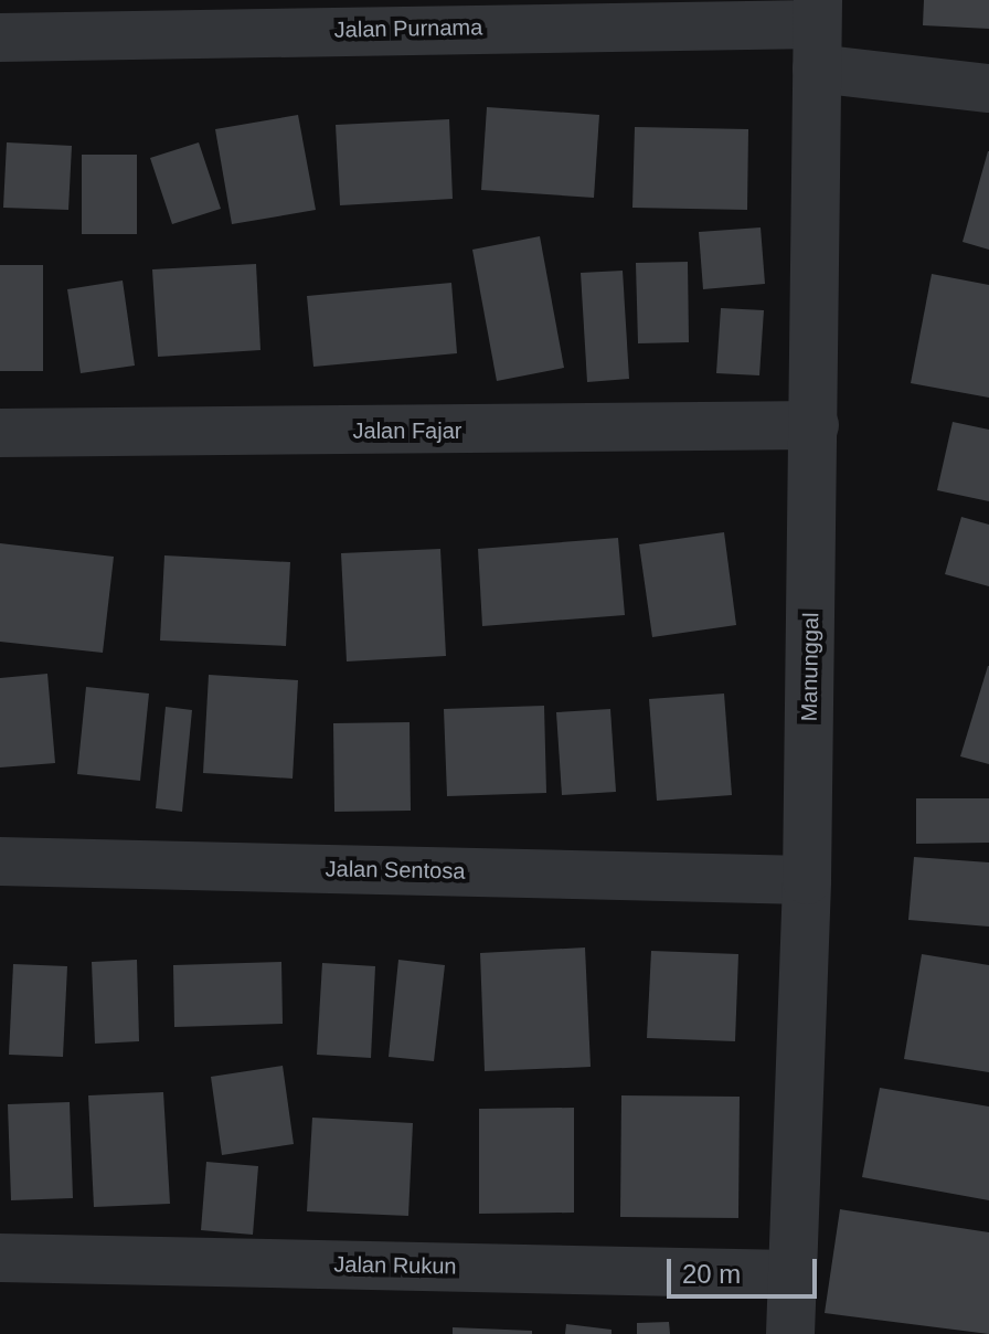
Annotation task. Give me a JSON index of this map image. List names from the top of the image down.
{
  "streets": {
    "street": [
      "Jalan Purnama",
      "Jalan Fajar",
      "Manunggal",
      "Jalan Sentosa",
      "Jalan Rukun"
    ]
  },
  "crossings": [
    ["Jalan Purnama", "Manunggal"],
    ["Jalan Fajar", "Manunggal"],
    ["Manunggal", "Jalan Sentosa"],
    ["Manunggal", "Jalan Rukun"]
  ],
  "scale_bar": "20 m"
}
